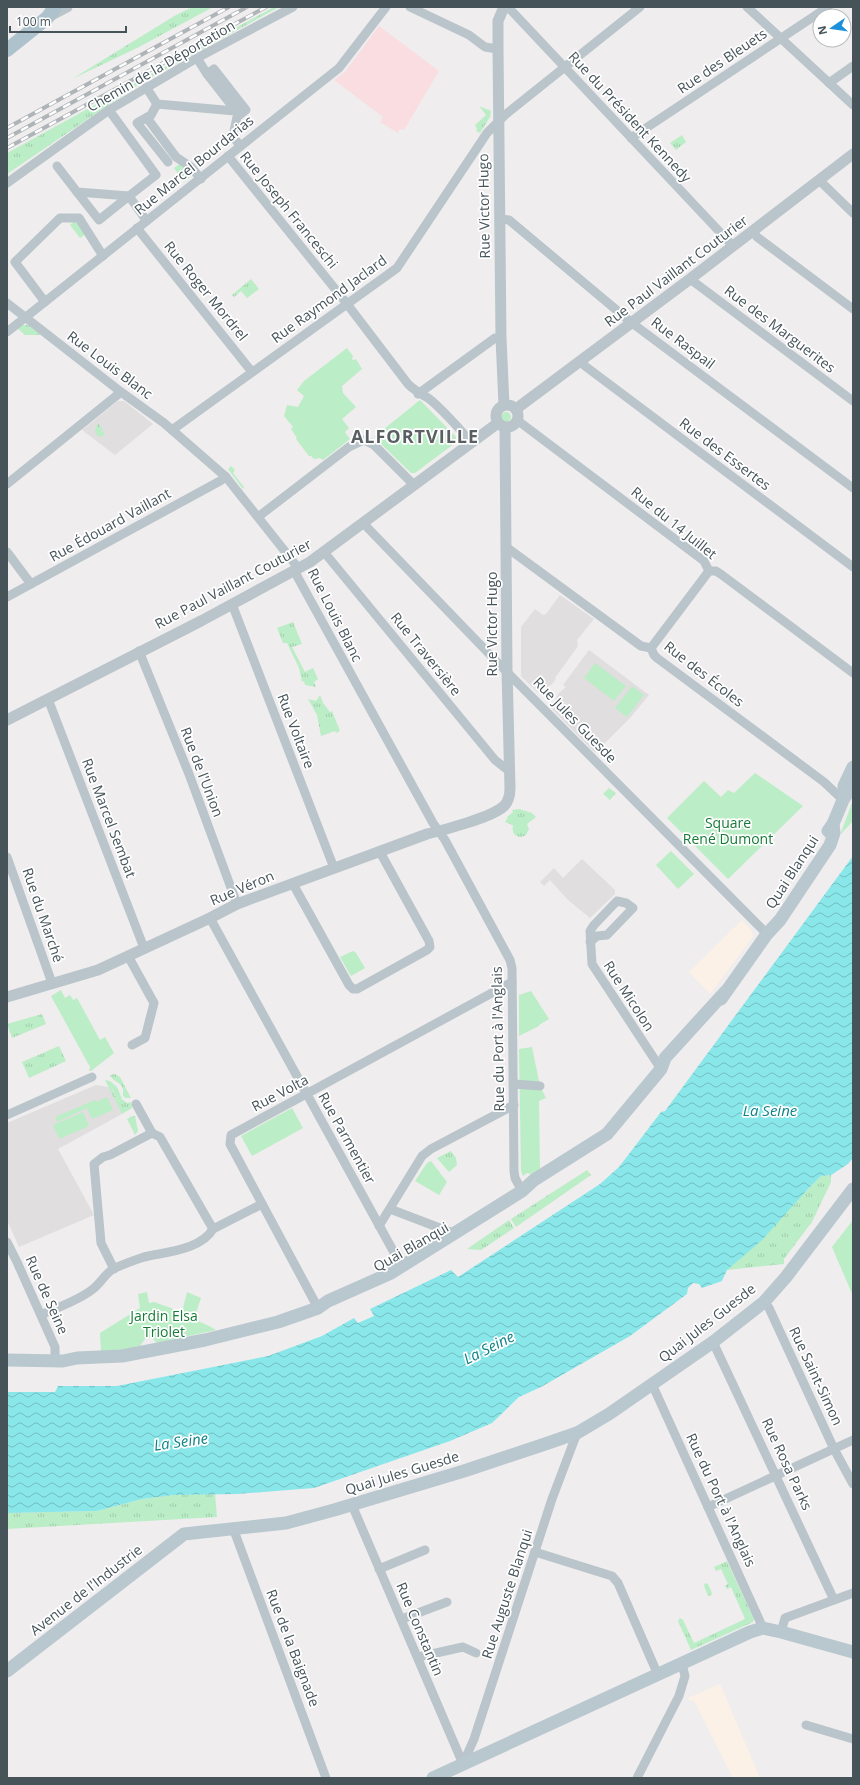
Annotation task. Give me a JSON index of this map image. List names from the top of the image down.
{
  "streets": {
    "main road": ["Quai Blanqui", "Quai Jules Guesde", "Avenue de l'Industrie"],
    "street": [
      "Rue des Bleuets",
      "Chemin de la Déportation",
      "Rue du Président Kennedy",
      "Rue Marcel Bourdarias",
      "Rue Victor Hugo",
      "Rue Joseph Franceschi",
      "Rue Paul Vaillant Couturier",
      "Rue Roger Mordrel",
      "Rue Raymond Jaclard",
      "Rue des Marguerites",
      "Rue Raspail",
      "Rue Louis Blanc",
      "Rue des Essertes",
      "Rue du 14 Juillet",
      "Rue Édouard Vaillant",
      "Rue Traversière",
      "Rue des Écoles",
      "Rue Jules Guesde",
      "Rue Voltaire",
      "Rue de l'Union",
      "Rue Marcel Sembat",
      "Rue Véron",
      "Rue du Marché",
      "Rue Micolon",
      "Rue du Port à l'Anglais",
      "Rue Volta",
      "Rue Parmentier",
      "Rue de Seine",
      "Rue Saint-Simon",
      "Rue Rosa Parks",
      "Rue Auguste Blanqui",
      "Rue Constantin",
      "Rue de la Baignade"
    ]
  },
  "crossings": [
    ["Rue des Bleuets", "Rue du Président Kennedy"],
    ["Rue du Président Kennedy", "Rue Paul Vaillant Couturier"],
    ["Rue du Président Kennedy", "Rue Raymond Jaclard"],
    ["Rue Marcel Bourdarias", "Rue Joseph Franceschi"],
    ["Rue Marcel Bourdarias", "Rue Roger Mordrel"],
    ["Rue Marcel Bourdarias", "Rue Louis Blanc"],
    ["Rue Victor Hugo", "Rue Paul Vaillant Couturier"],
    ["Rue Victor Hugo", "Rue Raymond Jaclard"],
    ["Rue Victor Hugo", "Rue Raspail"],
    ["Rue Victor Hugo", "Rue du 14 Juillet"],
    ["Rue Victor Hugo", "Rue Traversière"],
    ["Rue Victor Hugo", "Rue des Écoles"],
    ["Rue Victor Hugo", "Rue Jules Guesde"],
    ["Rue Victor Hugo", "Rue Véron"],
    ["Rue Joseph Franceschi", "Rue Paul Vaillant Couturier"],
    ["Rue Joseph Franceschi", "Rue Raymond Jaclard"],
    ["Rue Paul Vaillant Couturier", "Rue des Marguerites"],
    ["Rue Paul Vaillant Couturier", "Rue Raspail"],
    ["Rue Paul Vaillant Couturier", "Rue Louis Blanc"],
    ["Rue Paul Vaillant Couturier", "Rue des Essertes"],
    ["Rue Paul Vaillant Couturier", "Rue du 14 Juillet"],
    ["Rue Paul Vaillant Couturier", "Rue Traversière"],
    ["Rue Paul Vaillant Couturier", "Rue Jules Guesde"],
    ["Rue Paul Vaillant Couturier", "Rue Voltaire"],
    ["Rue Paul Vaillant Couturier", "Rue de l'Union"],
    ["Rue Paul Vaillant Couturier", "Rue Marcel Sembat"],
    ["Rue Roger Mordrel", "Rue Raymond Jaclard"],
    ["Rue Raymond Jaclard", "Rue Louis Blanc"],
    ["Rue Louis Blanc", "Rue Édouard Vaillant"],
    ["Rue Louis Blanc", "Rue Véron"],
    ["Rue Louis Blanc", "Rue du Port à l'Anglais"],
    ["Rue des Écoles", "Quai Blanqui"],
    ["Rue Jules Guesde", "Quai Blanqui"],
    ["Rue Voltaire", "Rue Véron"],
    ["Rue de l'Union", "Rue Véron"],
    ["Rue Marcel Sembat", "Rue Véron"],
    ["Quai Blanqui", "Rue Micolon"],
    ["Quai Blanqui", "Rue du Port à l'Anglais"],
    ["Quai Blanqui", "Rue Volta"],
    ["Quai Blanqui", "Rue Parmentier"],
    ["Quai Blanqui", "Rue de Seine"],
    ["Rue Véron", "Rue du Marché"],
    ["Rue Véron", "Rue du Port à l'Anglais"],
    ["Rue Véron", "Rue Parmentier"],
    ["Rue du Port à l'Anglais", "Rue Volta"],
    ["Rue du Port à l'Anglais", "Quai Jules Guesde"],
    ["Rue Volta", "Rue Parmentier"],
    ["Quai Jules Guesde", "Rue Saint-Simon"],
    ["Quai Jules Guesde", "Rue Rosa Parks"],
    ["Quai Jules Guesde", "Avenue de l'Industrie"],
    ["Quai Jules Guesde", "Rue Auguste Blanqui"],
    ["Quai Jules Guesde", "Rue Constantin"],
    ["Quai Jules Guesde", "Rue de la Baignade"],
    ["Rue Auguste Blanqui", "Rue Constantin"]
  ],
  "districts": ["ALFORTVILLE"],
  "water": ["La Seine"],
  "parks": ["Square René Dumont", "Jardin Elsa Triolet"],
  "scale_bar": "100 m",
  "north": "left"
}
